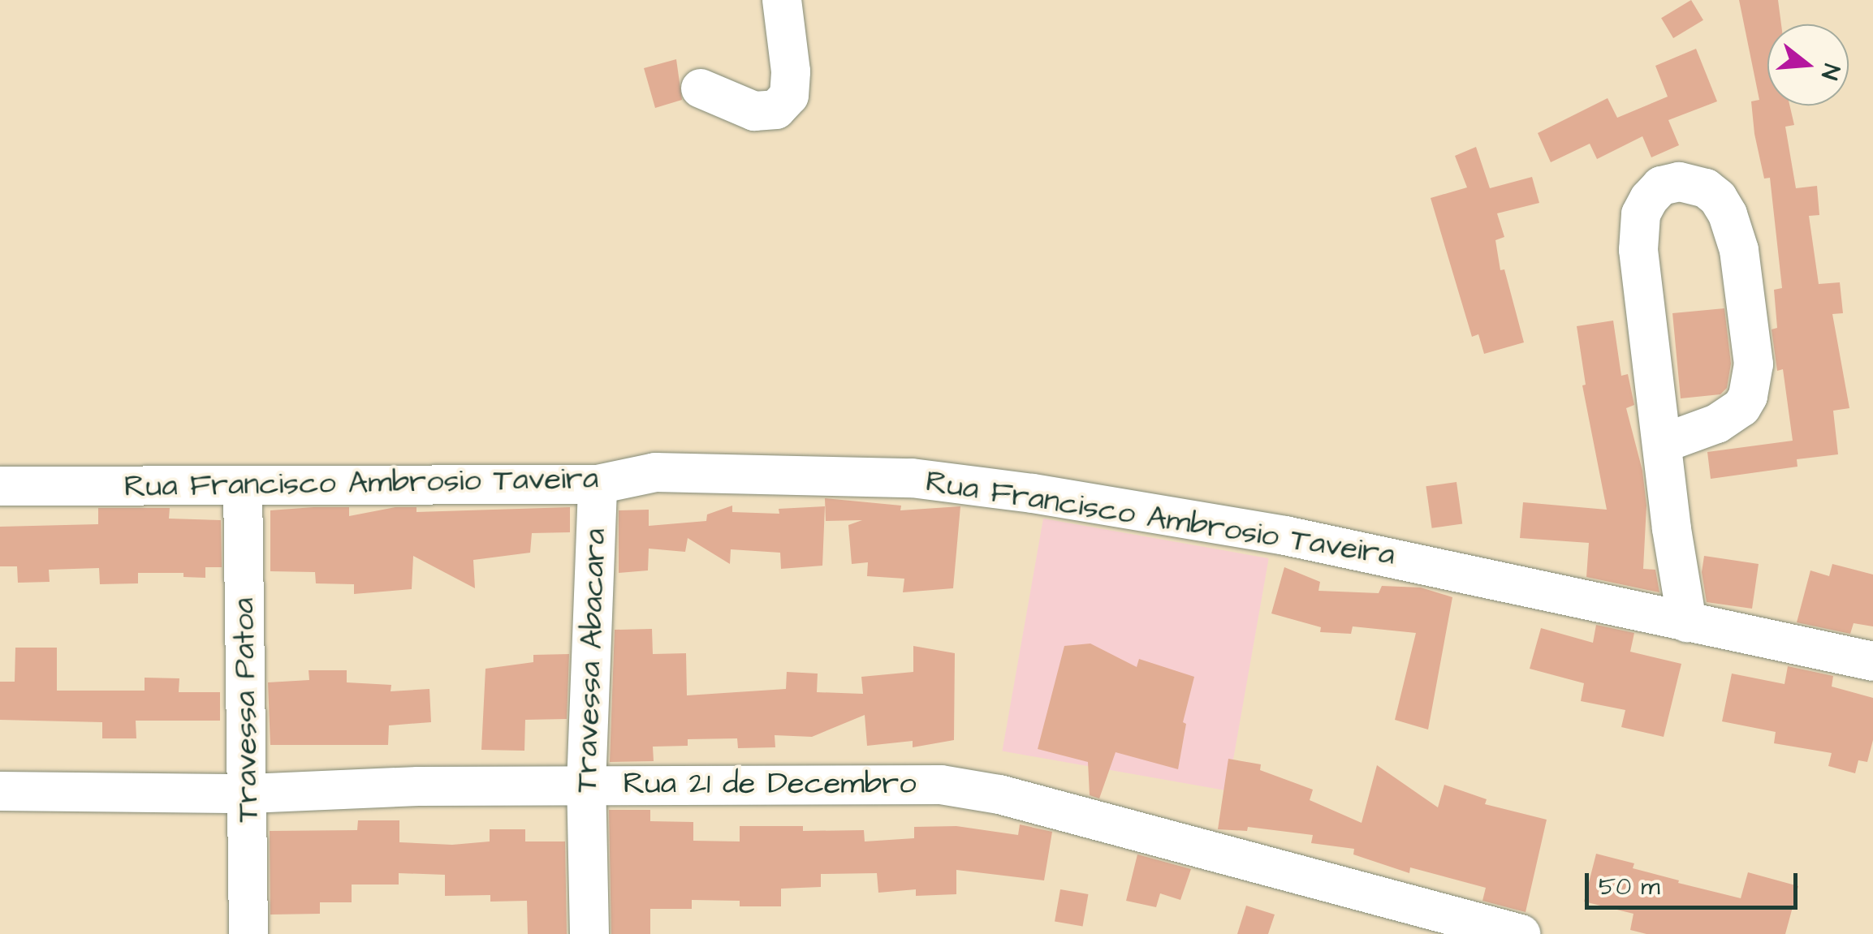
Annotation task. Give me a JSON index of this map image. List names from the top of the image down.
{
  "streets": {
    "street": [
      "Rua Francisco Ambrosio Taveira",
      "Travessa Abacara",
      "Travessa Patoa",
      "Rua 21 de Decembro"
    ]
  },
  "crossings": [
    ["Rua Francisco Ambrosio Taveira", "Travessa Abacara"],
    ["Rua Francisco Ambrosio Taveira", "Travessa Patoa"],
    ["Travessa Abacara", "Rua 21 de Decembro"],
    ["Travessa Patoa", "Rua 21 de Decembro"]
  ],
  "scale_bar": "50 m",
  "north": "right"
}
